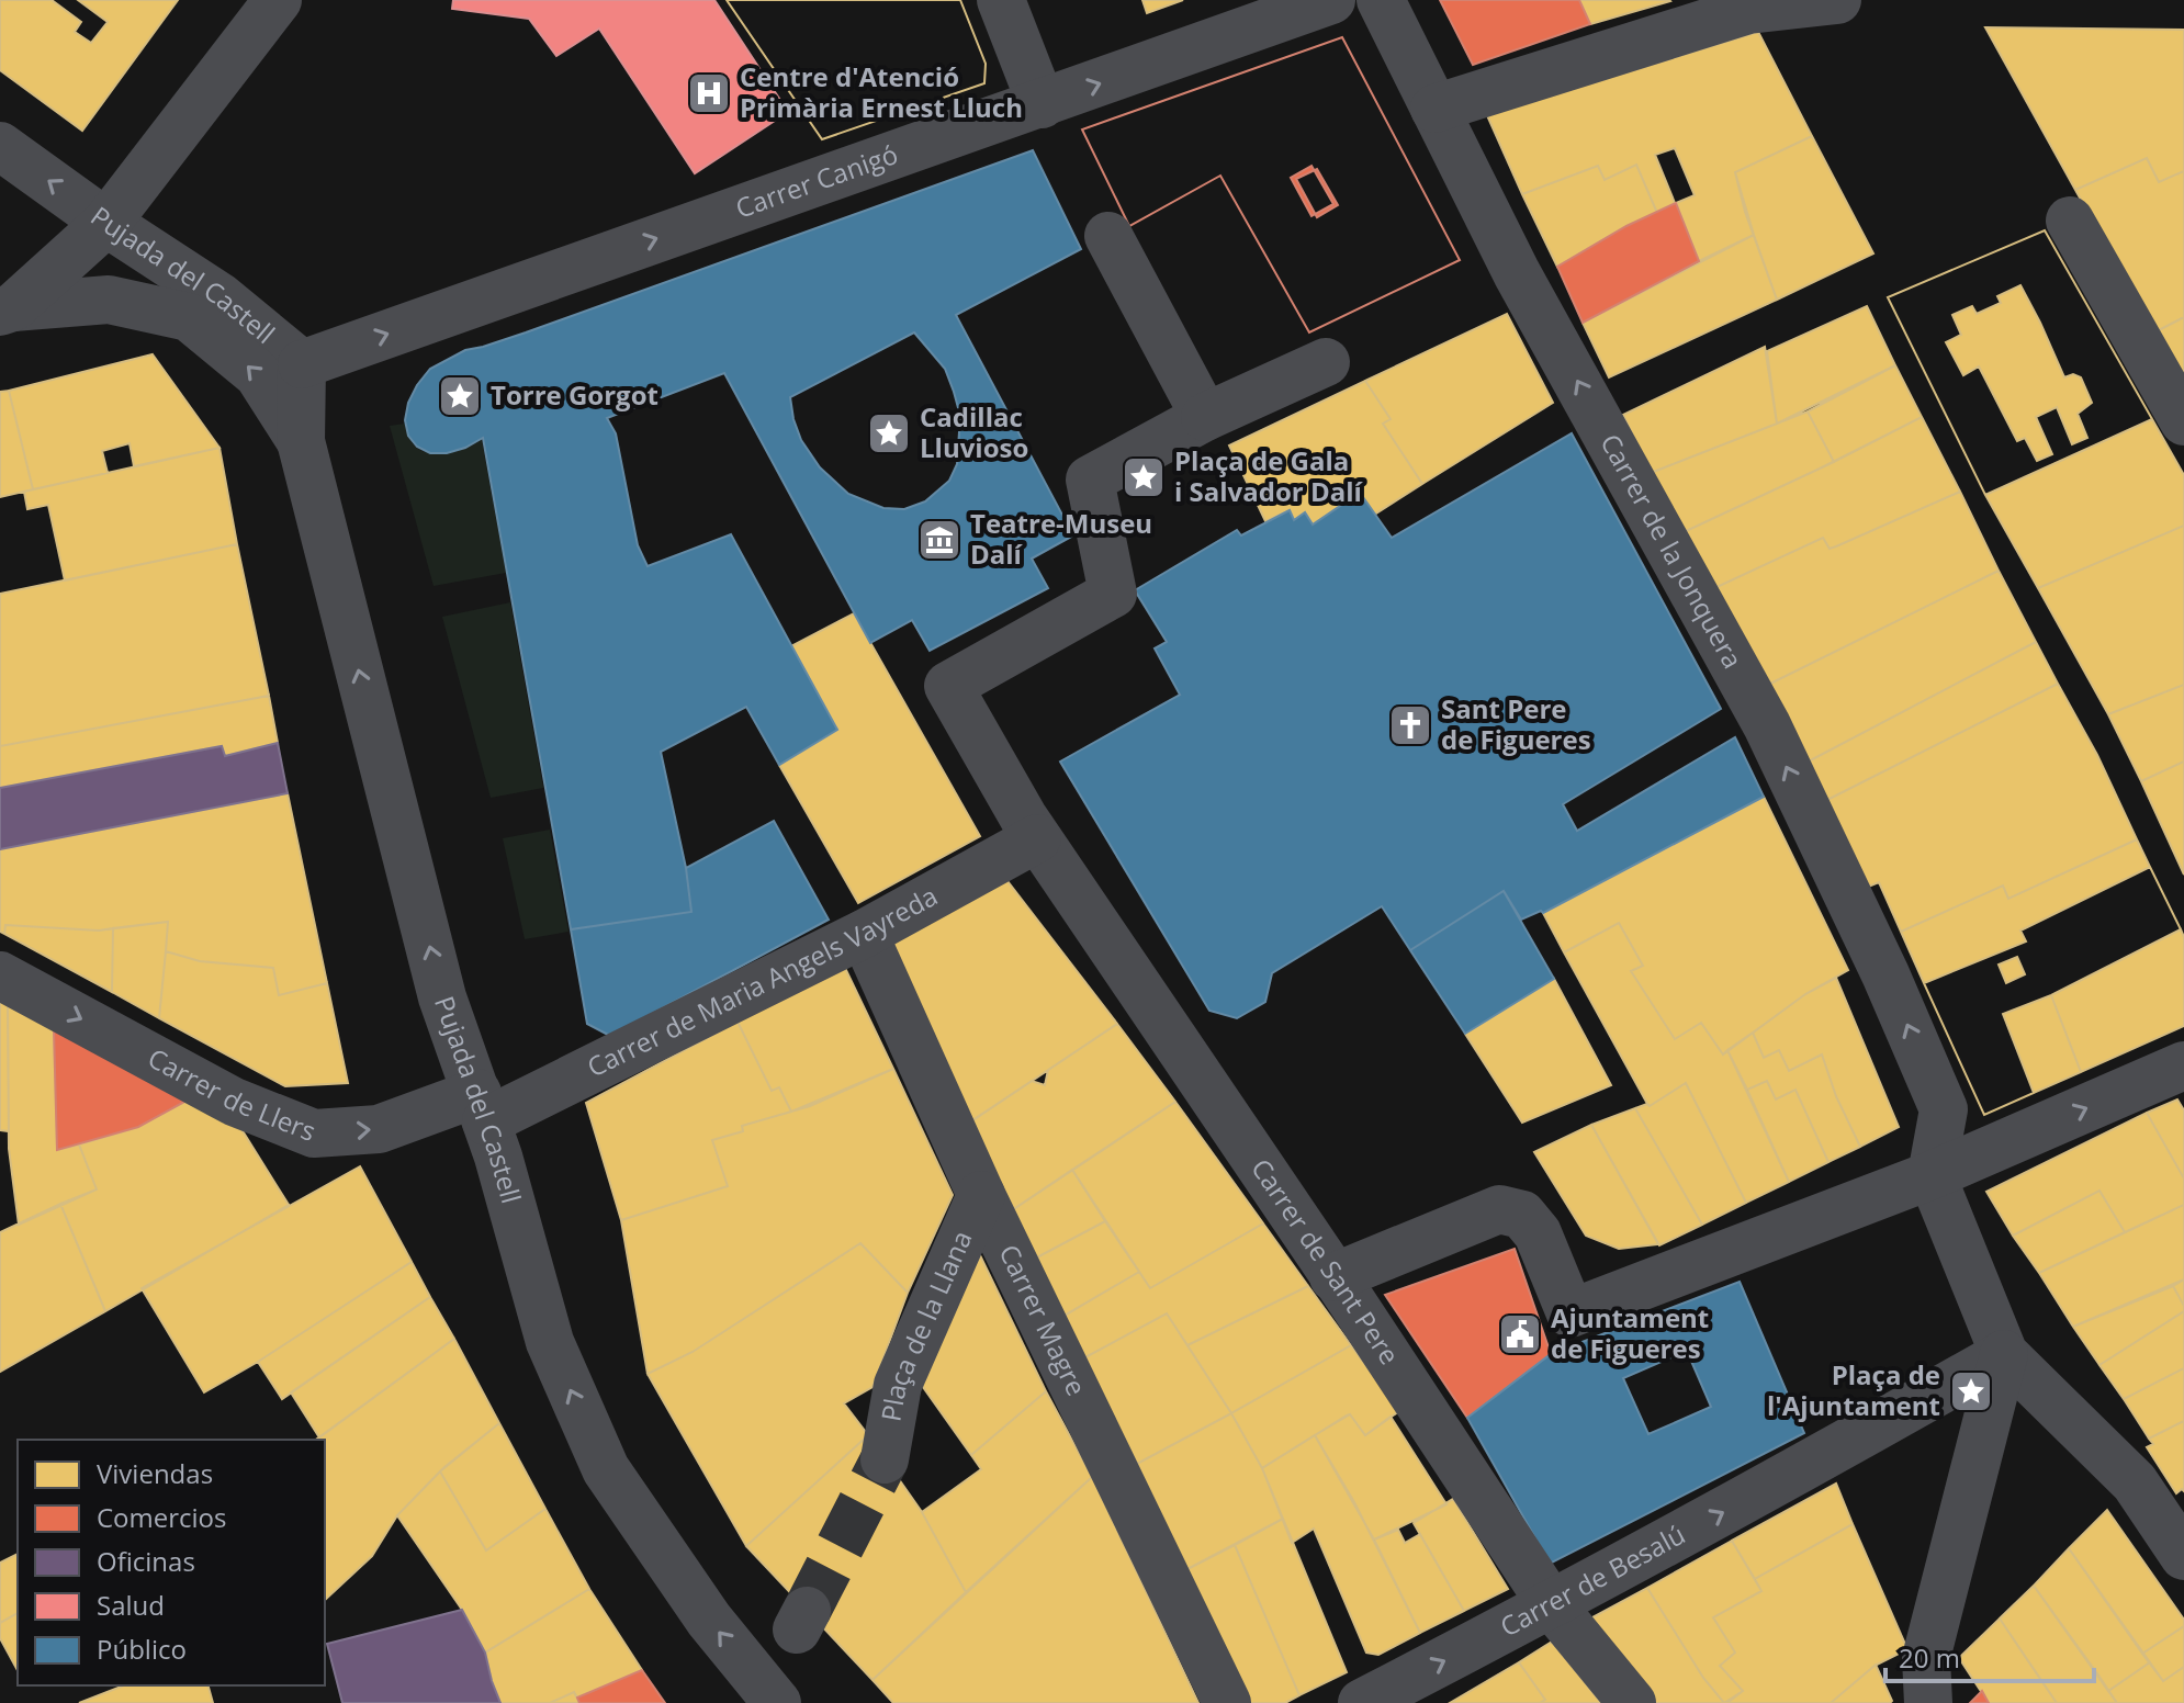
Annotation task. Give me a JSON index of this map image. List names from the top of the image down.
{
  "streets": {
    "street": [
      "Carrer Canigó",
      "Pujada del Castell",
      "Carrer de la Jonquera",
      "Carrer de Maria Angels Vayreda",
      "Carrer de Llers",
      "Carrer de Sant Pere",
      "Carrer Magre",
      "Plaça de la Llana",
      "Carrer de Besalú"
    ]
  },
  "crossings": [
    ["Carrer Canigó", "Pujada del Castell"],
    ["Pujada del Castell", "Carrer de Maria Angels Vayreda"],
    ["Pujada del Castell", "Carrer de Llers"],
    ["Carrer de Maria Angels Vayreda", "Carrer de Llers"],
    ["Carrer de Maria Angels Vayreda", "Carrer de Sant Pere"],
    ["Carrer de Maria Angels Vayreda", "Carrer Magre"],
    ["Carrer de Sant Pere", "Carrer de Besalú"],
    ["Carrer Magre", "Plaça de la Llana"]
  ],
  "one_way": [
    "Carrer Canigó",
    "Pujada del Castell",
    "Carrer de la Jonquera",
    "Carrer de Llers",
    "Carrer de Besalú"
  ],
  "places": {
    "hospital": ["Centre d'Atenció Primària Ernest Lluch"],
    "place": [
      "Torre Gorgot",
      "Cadillac Lluvioso",
      "Plaça de Gala i Salvador Dalí",
      "Plaça de l'Ajuntament"
    ],
    "museum": ["Teatre-Museu Dalí"],
    "church": ["Sant Pere de Figueres"],
    "public building": ["Ajuntament de Figueres"]
  },
  "legend": [
    "Viviendas",
    "Comercios",
    "Oficinas",
    "Salud",
    "Público"
  ],
  "scale_bar": "20 m"
}
